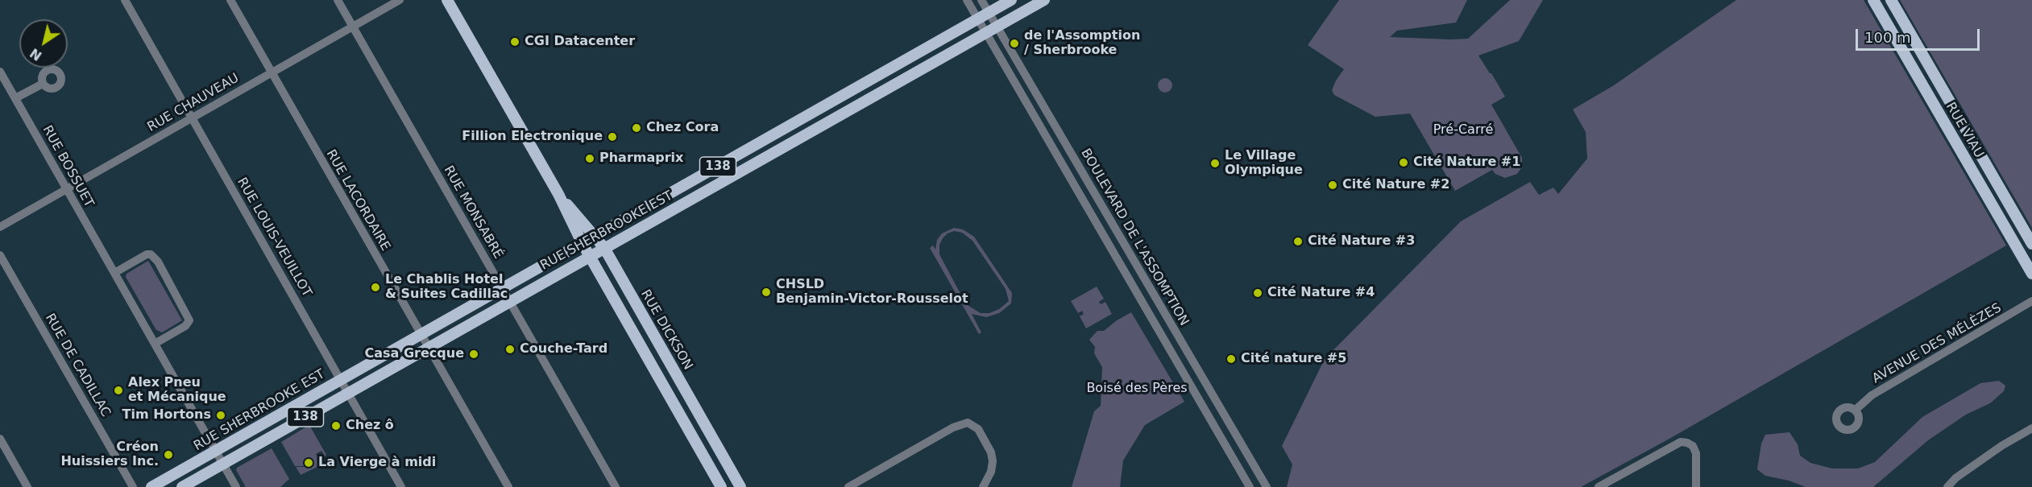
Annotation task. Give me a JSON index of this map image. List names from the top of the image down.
{
  "streets": {
    "main road": [
      "RUE VIAU",
      "138",
      "RUE SHERBROOKE EST",
      "RUE DICKSON"
    ],
    "street": [
      "RUE CHAUVEAU",
      "RUE BOSSUET",
      "RUE LACORDAIRE",
      "RUE MONSABRÉ",
      "RUE LOUIS-VEUILLOT",
      "BOULEVARD DE L'ASSOMPTION",
      "AVENUE DES MÉLÈZES",
      "RUE DE CADILLAC"
    ]
  },
  "crossings": [
    ["RUE CHAUVEAU", "RUE BOSSUET"],
    ["RUE CHAUVEAU", "RUE LACORDAIRE"],
    ["RUE CHAUVEAU", "RUE MONSABRÉ"],
    ["RUE CHAUVEAU", "RUE LOUIS-VEUILLOT"],
    ["RUE BOSSUET", "RUE SHERBROOKE EST"],
    ["RUE LACORDAIRE", "RUE SHERBROOKE EST"],
    ["RUE MONSABRÉ", "RUE SHERBROOKE EST"],
    ["RUE SHERBROOKE EST", "RUE LOUIS-VEUILLOT"],
    ["RUE SHERBROOKE EST", "BOULEVARD DE L'ASSOMPTION"],
    ["RUE SHERBROOKE EST", "RUE DICKSON"]
  ],
  "parks": ["Pré-Carré", "Boisé des Pères"],
  "places": [
    "CGI Datacenter",
    "de l'Assomption / Sherbrooke",
    "Chez Cora",
    "Fillion Electronique",
    "Pharmaprix",
    "Cité Nature #1",
    "Le Village Olympique",
    "Cité Nature #2",
    "Cité Nature #3",
    "Le Chablis Hotel & Suites Cadillac",
    "CHSLD Benjamin-Victor-Rousselot",
    "Cité Nature #4",
    "Couche-Tard",
    "Casa Grecque",
    "Cité nature #5",
    "Alex Pneu et Mécanique",
    "Tim Hortons",
    "Chez ô",
    "Créon Huissiers Inc.",
    "La Vierge à midi"
  ],
  "scale_bar": "100 m",
  "north": "bottom left"
}
